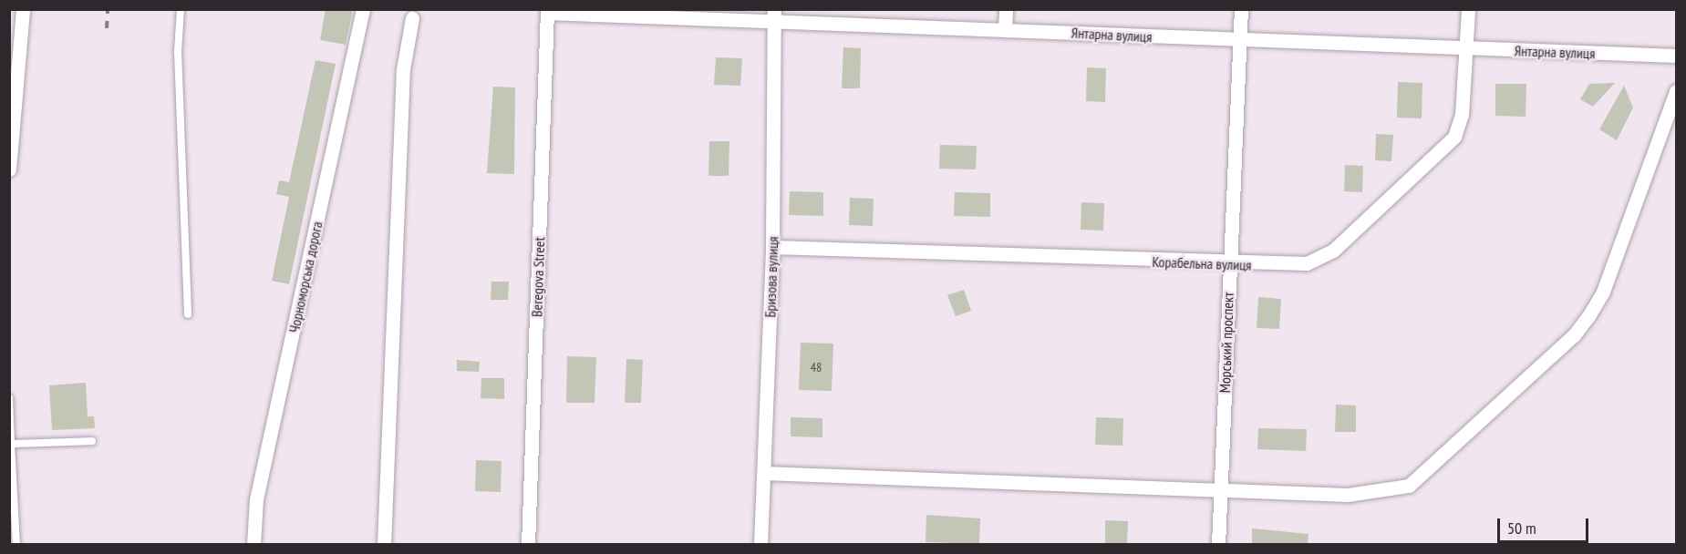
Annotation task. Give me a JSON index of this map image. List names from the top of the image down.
{
  "streets": {
    "street": [
      "Янтарна вулиця",
      "Корабельна вулиця",
      "Чорноморська дорога",
      "Beregova Street",
      "Бризова вулиця",
      "Морський проспект"
    ]
  },
  "crossings": [
    ["Янтарна вулиця", "Корабельна вулиця"],
    ["Янтарна вулиця", "Beregova Street"],
    ["Янтарна вулиця", "Бризова вулиця"],
    ["Янтарна вулиця", "Морський проспект"],
    ["Корабельна вулиця", "Бризова вулиця"],
    ["Корабельна вулиця", "Морський проспект"]
  ],
  "house_numbers": ["48"],
  "scale_bar": "50 m"
}
